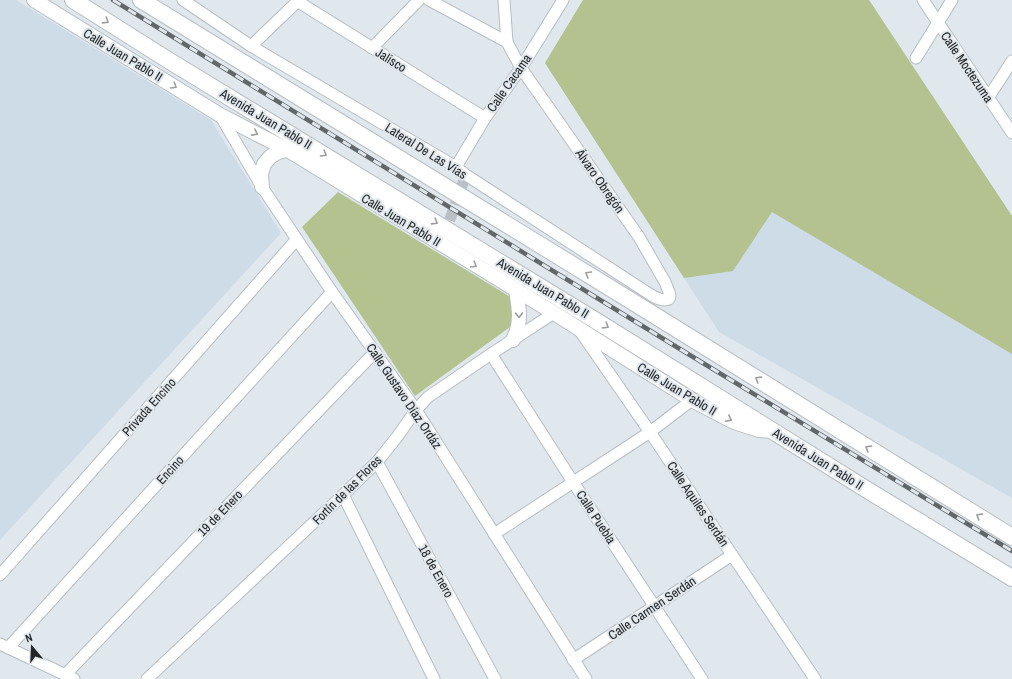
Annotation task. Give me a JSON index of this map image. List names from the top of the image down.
{
  "streets": {
    "main road": ["Avenida Juan Pablo II"],
    "street": [
      "Calle Juan Pablo II",
      "Jalisco",
      "Calle Moctezuma",
      "Calle Cacama",
      "Lateral De Las Vías",
      "Álvaro Obregón",
      "Calle Gustavo Díaz Ordáz",
      "Privada Encino",
      "Encino",
      "Fortín de las Flores",
      "Calle Aquiles Serdán",
      "19 de Enero",
      "Calle Puebla",
      "18 de Enero",
      "Calle Carmen Serdán"
    ]
  },
  "crossings": [
    ["Calle Juan Pablo II", "Avenida Juan Pablo II"],
    ["Calle Juan Pablo II", "Calle Gustavo Díaz Ordáz"],
    ["Calle Juan Pablo II", "Fortín de las Flores"],
    ["Calle Juan Pablo II", "Calle Aquiles Serdán"],
    ["Jalisco", "Calle Cacama"],
    ["Calle Cacama", "Lateral De Las Vías"],
    ["Calle Cacama", "Álvaro Obregón"],
    ["Lateral De Las Vías", "Álvaro Obregón"],
    ["Calle Gustavo Díaz Ordáz", "Privada Encino"],
    ["Calle Gustavo Díaz Ordáz", "Encino"],
    ["Calle Gustavo Díaz Ordáz", "Fortín de las Flores"],
    ["Calle Gustavo Díaz Ordáz", "19 de Enero"],
    ["Calle Gustavo Díaz Ordáz", "Calle Carmen Serdán"],
    ["Fortín de las Flores", "Calle Puebla"],
    ["Fortín de las Flores", "18 de Enero"],
    ["Calle Aquiles Serdán", "Calle Carmen Serdán"],
    ["Calle Puebla", "Calle Carmen Serdán"]
  ],
  "one_way": ["Calle Juan Pablo II"],
  "north": "top"
}
